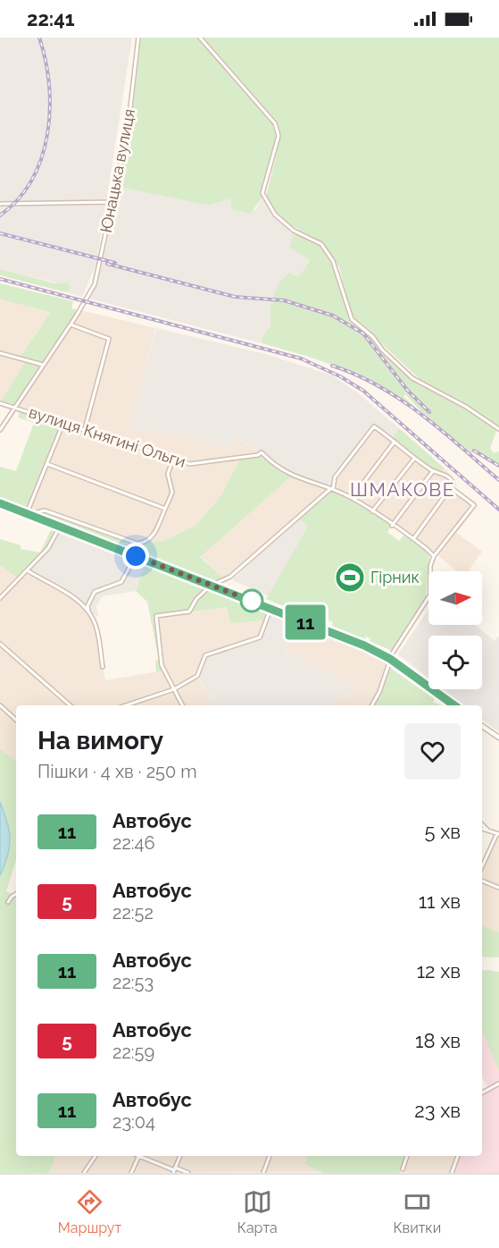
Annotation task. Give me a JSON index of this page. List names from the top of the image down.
{
  "streets": {
    "street": ["Юнацька вулиця", "вулиця Княгині Ольги"]
  },
  "crossings": [
    ["Юнацька вулиця", "вулиця Княгині Ольги"]
  ],
  "districts": ["ШМАКОВЕ"],
  "places": {
    "sports": ["Гірник"]
  },
  "lines": ["bus line 11"],
  "north": "right",
  "page": {
    "status": "22:41",
    "on_map": "11",
    "heading": ["На вимогу", "Пішки · 4 хв · 250 m"],
    "list": [
      {
        "mark": "11",
        "name": "Автобус",
        "note": "22:46",
        "value": "5 хв"
      },
      {
        "mark": "5",
        "name": "Автобус",
        "note": "22:52",
        "value": "11 хв"
      },
      {
        "mark": "11",
        "name": "Автобус",
        "note": "22:53",
        "value": "12 хв"
      },
      {
        "mark": "5",
        "name": "Автобус",
        "note": "22:59",
        "value": "18 хв"
      },
      {
        "mark": "11",
        "name": "Автобус",
        "note": "23:04",
        "value": "23 хв"
      }
    ],
    "tabs": ["Маршрут", "Карта", "Квитки"]
  }
}
